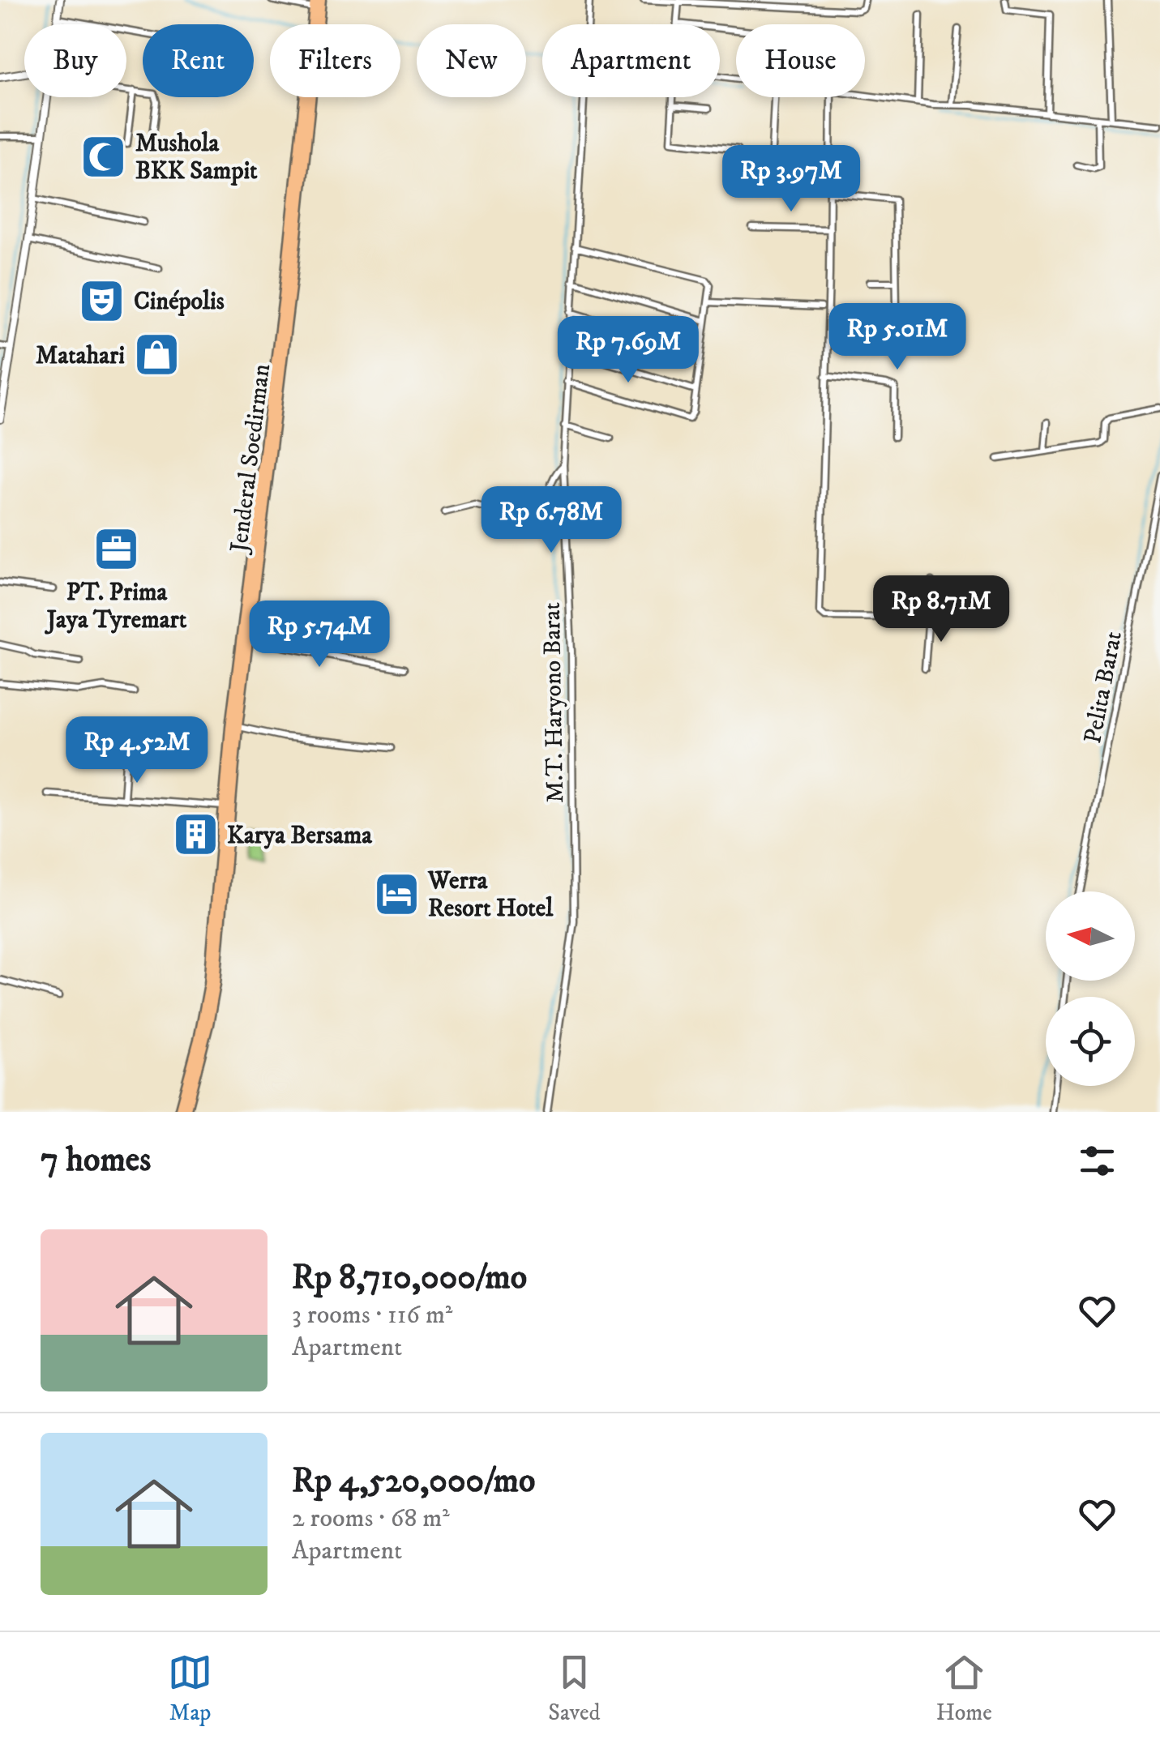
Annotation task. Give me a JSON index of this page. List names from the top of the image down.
{
  "streets": {
    "highway": ["Jenderal Soedirman"],
    "street": ["Pelita Barat", "M.T. Haryono Barat"]
  },
  "places": {
    "mosque": ["Mushola BKK Sampit"],
    "theatre": ["Cinépolis"],
    "shop": ["Matahari"],
    "office": ["PT. Prima Jaya Tyremart"],
    "building": ["Karya Bersama"],
    "hotel": ["Werra Resort Hotel"]
  },
  "north": "left",
  "page": {
    "chip": [
      "Buy",
      "Rent",
      "Filters",
      "New",
      "Apartment",
      "House"
    ],
    "price": [
      "Rp 3.97M",
      "Rp 5.01M",
      "Rp 7.69M",
      "Rp 6.78M",
      "Rp 8.71M",
      "Rp 5.74M",
      "Rp 4.52M"
    ],
    "heading": "7 homes",
    "list": [
      {
        "name": "Rp 8,710,000/mo",
        "note": "3 rooms · 116 m² · Apartment"
      },
      {
        "name": "Rp 4,520,000/mo",
        "note": "2 rooms · 68 m² · Apartment"
      }
    ],
    "tabs": ["Map", "Saved", "Home"]
  }
}
